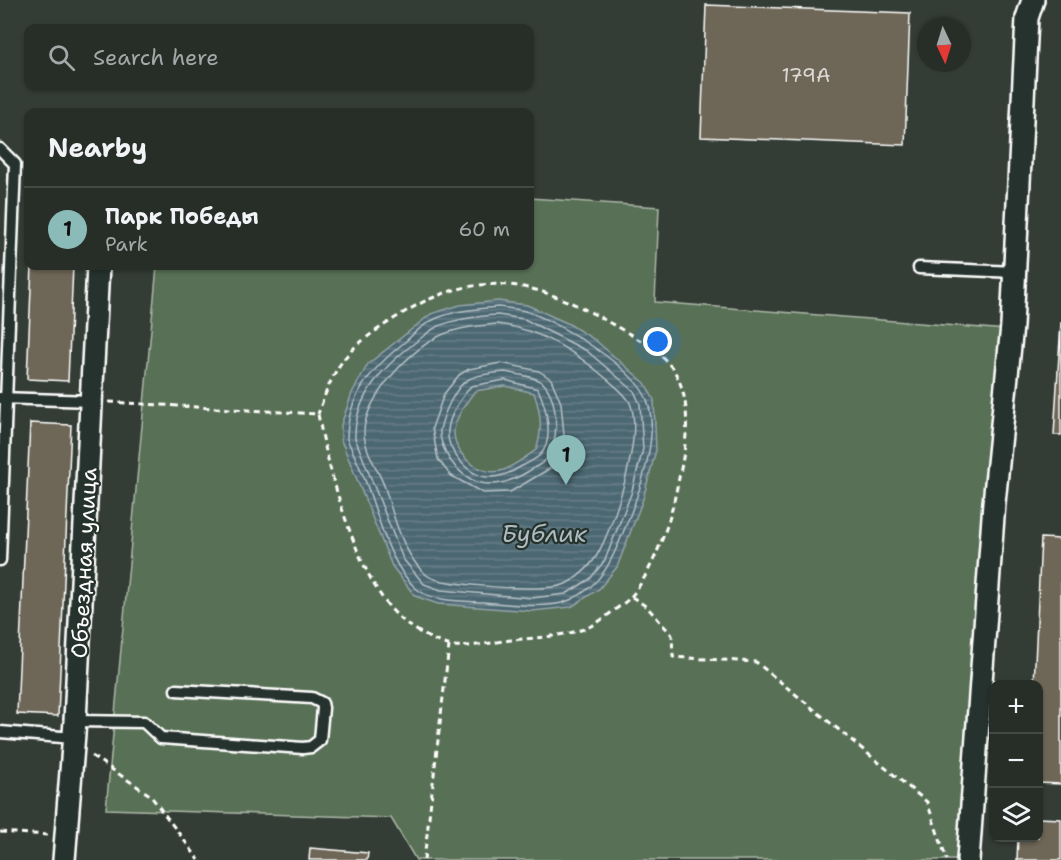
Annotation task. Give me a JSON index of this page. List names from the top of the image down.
{
  "streets": {
    "street": ["Объездная улица"]
  },
  "water": ["Бублик"],
  "house_numbers": ["179А"],
  "north": "bottom",
  "page": {
    "search": "Search here",
    "heading": "Nearby",
    "list": [
      {
        "mark": "1",
        "name": "Парк Победы",
        "note": "Park",
        "value": "60 m"
      }
    ],
    "pins": "1",
    "map_buttons": ["+", "−"]
  }
}
